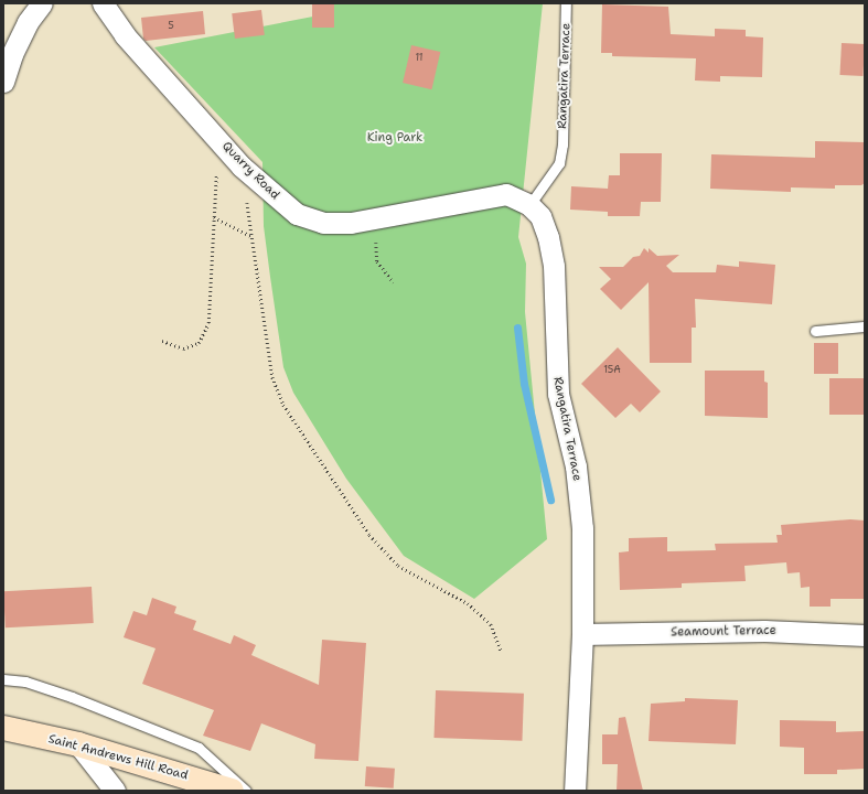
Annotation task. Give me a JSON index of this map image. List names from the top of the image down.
{
  "streets": {
    "street": [
      "Rangatira Terrace",
      "Quarry Road",
      "Seamount Terrace",
      "Saint Andrews Hill Road"
    ]
  },
  "crossings": [
    ["Rangatira Terrace", "Quarry Road"],
    ["Rangatira Terrace", "Seamount Terrace"]
  ],
  "parks": ["King Park"],
  "house_numbers": ["5", "11", "15A"]
}
